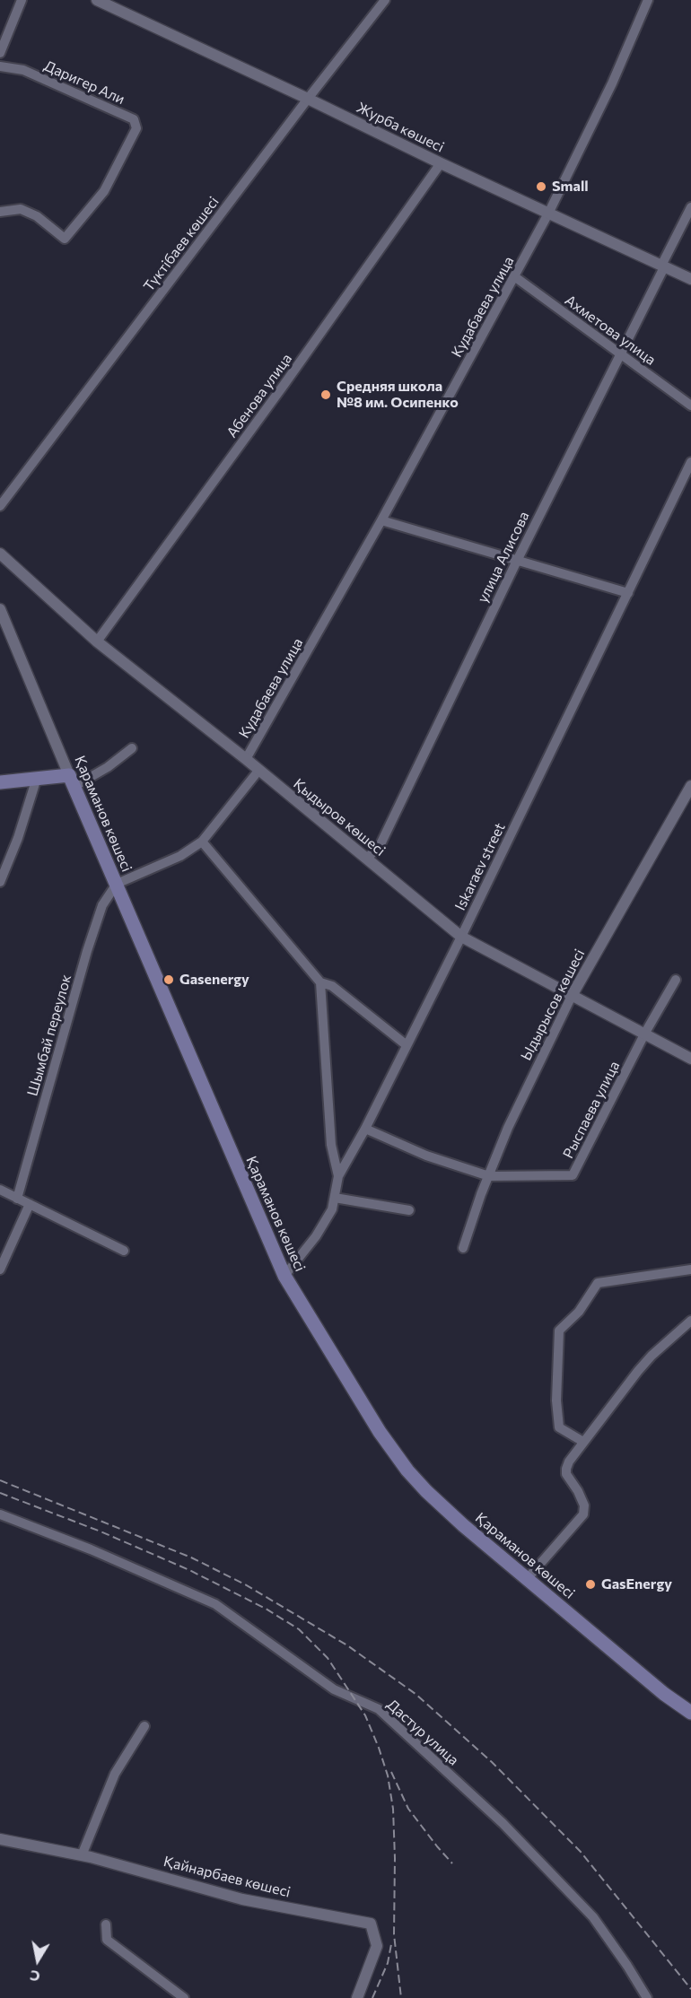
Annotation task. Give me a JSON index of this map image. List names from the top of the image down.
{
  "streets": {
    "main road": ["Қараманов көшесі"],
    "street": [
      "Даригер Али",
      "Журба көшесі",
      "Түктібаев көшесі",
      "Кудабаева улица",
      "Ахметова улица",
      "Абенова улица",
      "улица Алисова",
      "Қыдыров көшесі",
      "Iskaraev street",
      "Ыдырысов көшесі",
      "Шымбай переулок",
      "Рыспаева улица",
      "Дастур улица",
      "Қайнарбаев көшесі"
    ]
  },
  "crossings": [
    ["Журба көшесі", "Түктібаев көшесі"],
    ["Журба көшесі", "Кудабаева улица"],
    ["Журба көшесі", "Абенова улица"],
    ["Журба көшесі", "улица Алисова"],
    ["Кудабаева улица", "Ахметова улица"],
    ["Кудабаева улица", "Қыдыров көшесі"],
    ["Ахметова улица", "улица Алисова"],
    ["Абенова улица", "Қыдыров көшесі"],
    ["улица Алисова", "Қыдыров көшесі"],
    ["Қараманов көшесі", "Iskaraev street"],
    ["Қараманов көшесі", "Шымбай переулок"],
    ["Қыдыров көшесі", "Iskaraev street"],
    ["Қыдыров көшесі", "Ыдырысов көшесі"],
    ["Қыдыров көшесі", "Рыспаева улица"],
    ["Iskaraev street", "Рыспаева улица"],
    ["Ыдырысов көшесі", "Рыспаева улица"]
  ],
  "places": [
    "Small",
    "Средняя школа №8 им. Осипенко",
    "Gasenergy",
    "GasEnergy"
  ],
  "north": "bottom"
}
